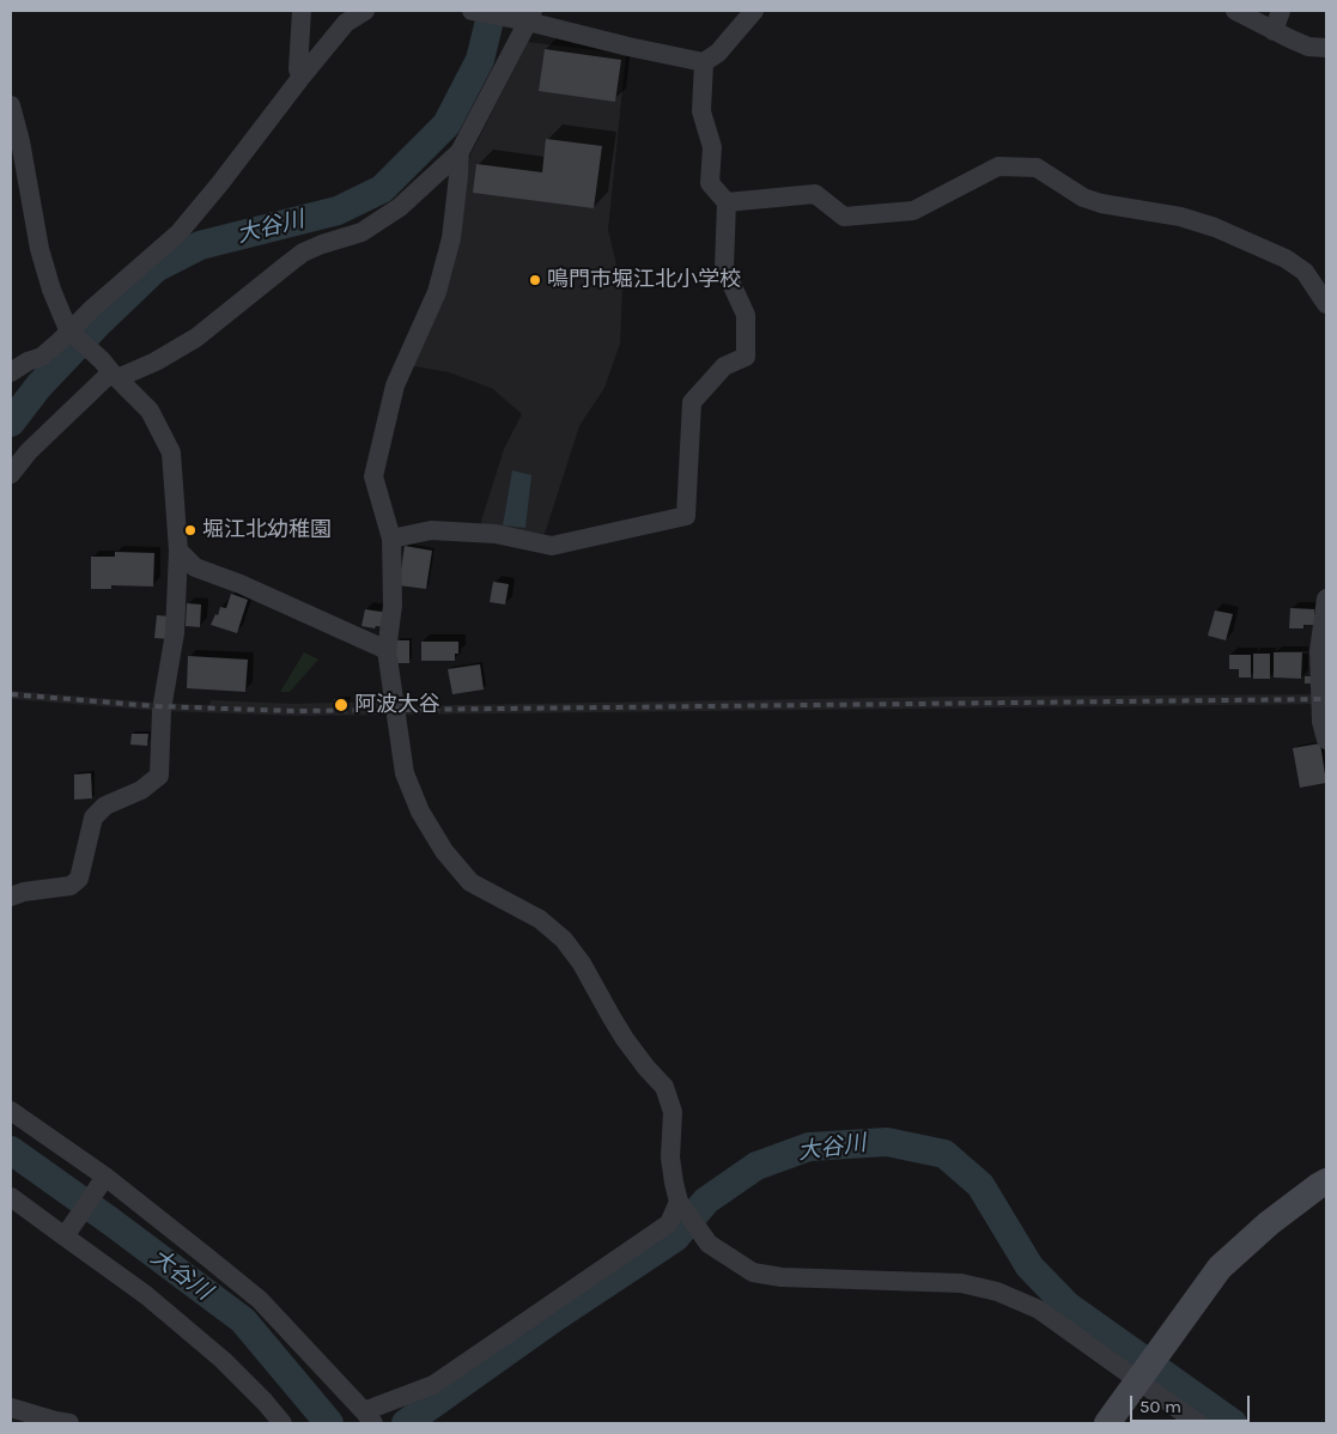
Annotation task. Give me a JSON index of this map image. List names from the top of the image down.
{
  "water": ["大谷川"],
  "places": ["鳴門市堀江北小学校", "堀江北幼稚園", "阿波大谷"],
  "scale_bar": "50 m"
}
